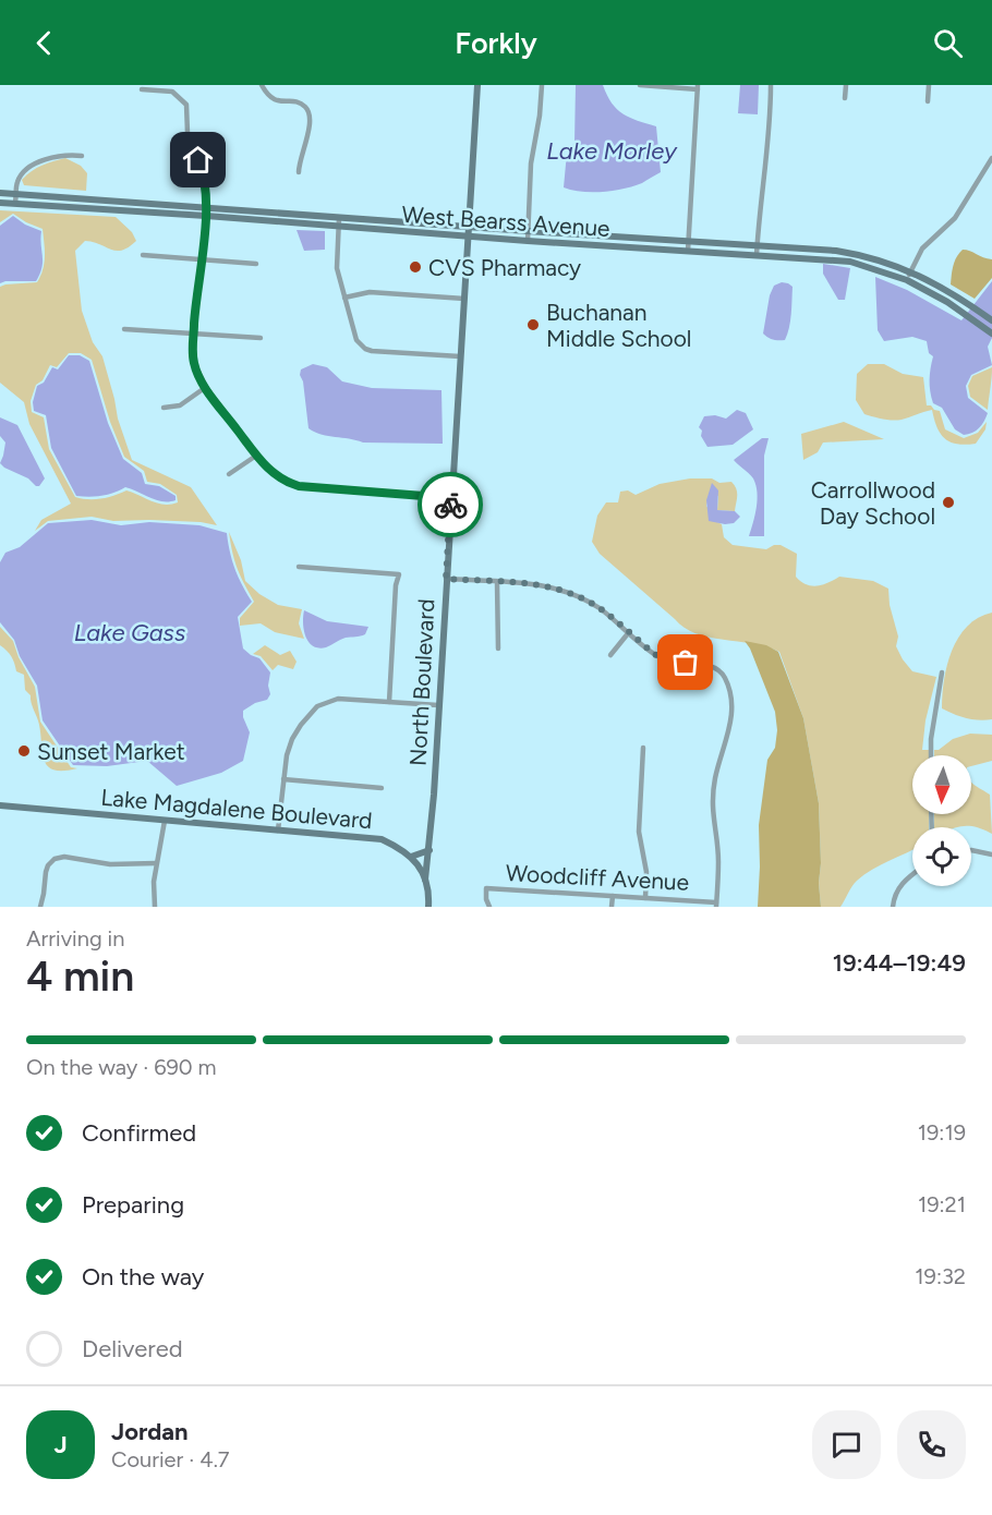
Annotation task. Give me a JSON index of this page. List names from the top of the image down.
{
  "streets": {
    "main road": ["West Bearss Avenue", "North Boulevard", "Lake Magdalene Boulevard"],
    "street": ["Woodcliff Avenue"]
  },
  "crossings": [
    ["West Bearss Avenue", "North Boulevard"],
    ["North Boulevard", "Lake Magdalene Boulevard"]
  ],
  "water": ["Lake Morley", "Lake Gass"],
  "places": [
    "CVS Pharmacy",
    "Buchanan Middle School",
    "Carrollwood Day School",
    "Sunset Market"
  ],
  "north": "bottom",
  "page": {
    "header": "Forkly",
    "heading": ["4 min", "Arriving in", "19:44–19:49"],
    "panel": ["Jordan", "Courier · 4.7"],
    "bar": "On the way · 690 m",
    "list": [
      ["Confirmed", "19:19"],
      ["Preparing", "19:21"],
      ["On the way", "19:32"],
      "Delivered"
    ],
    "round": "J"
  }
}
